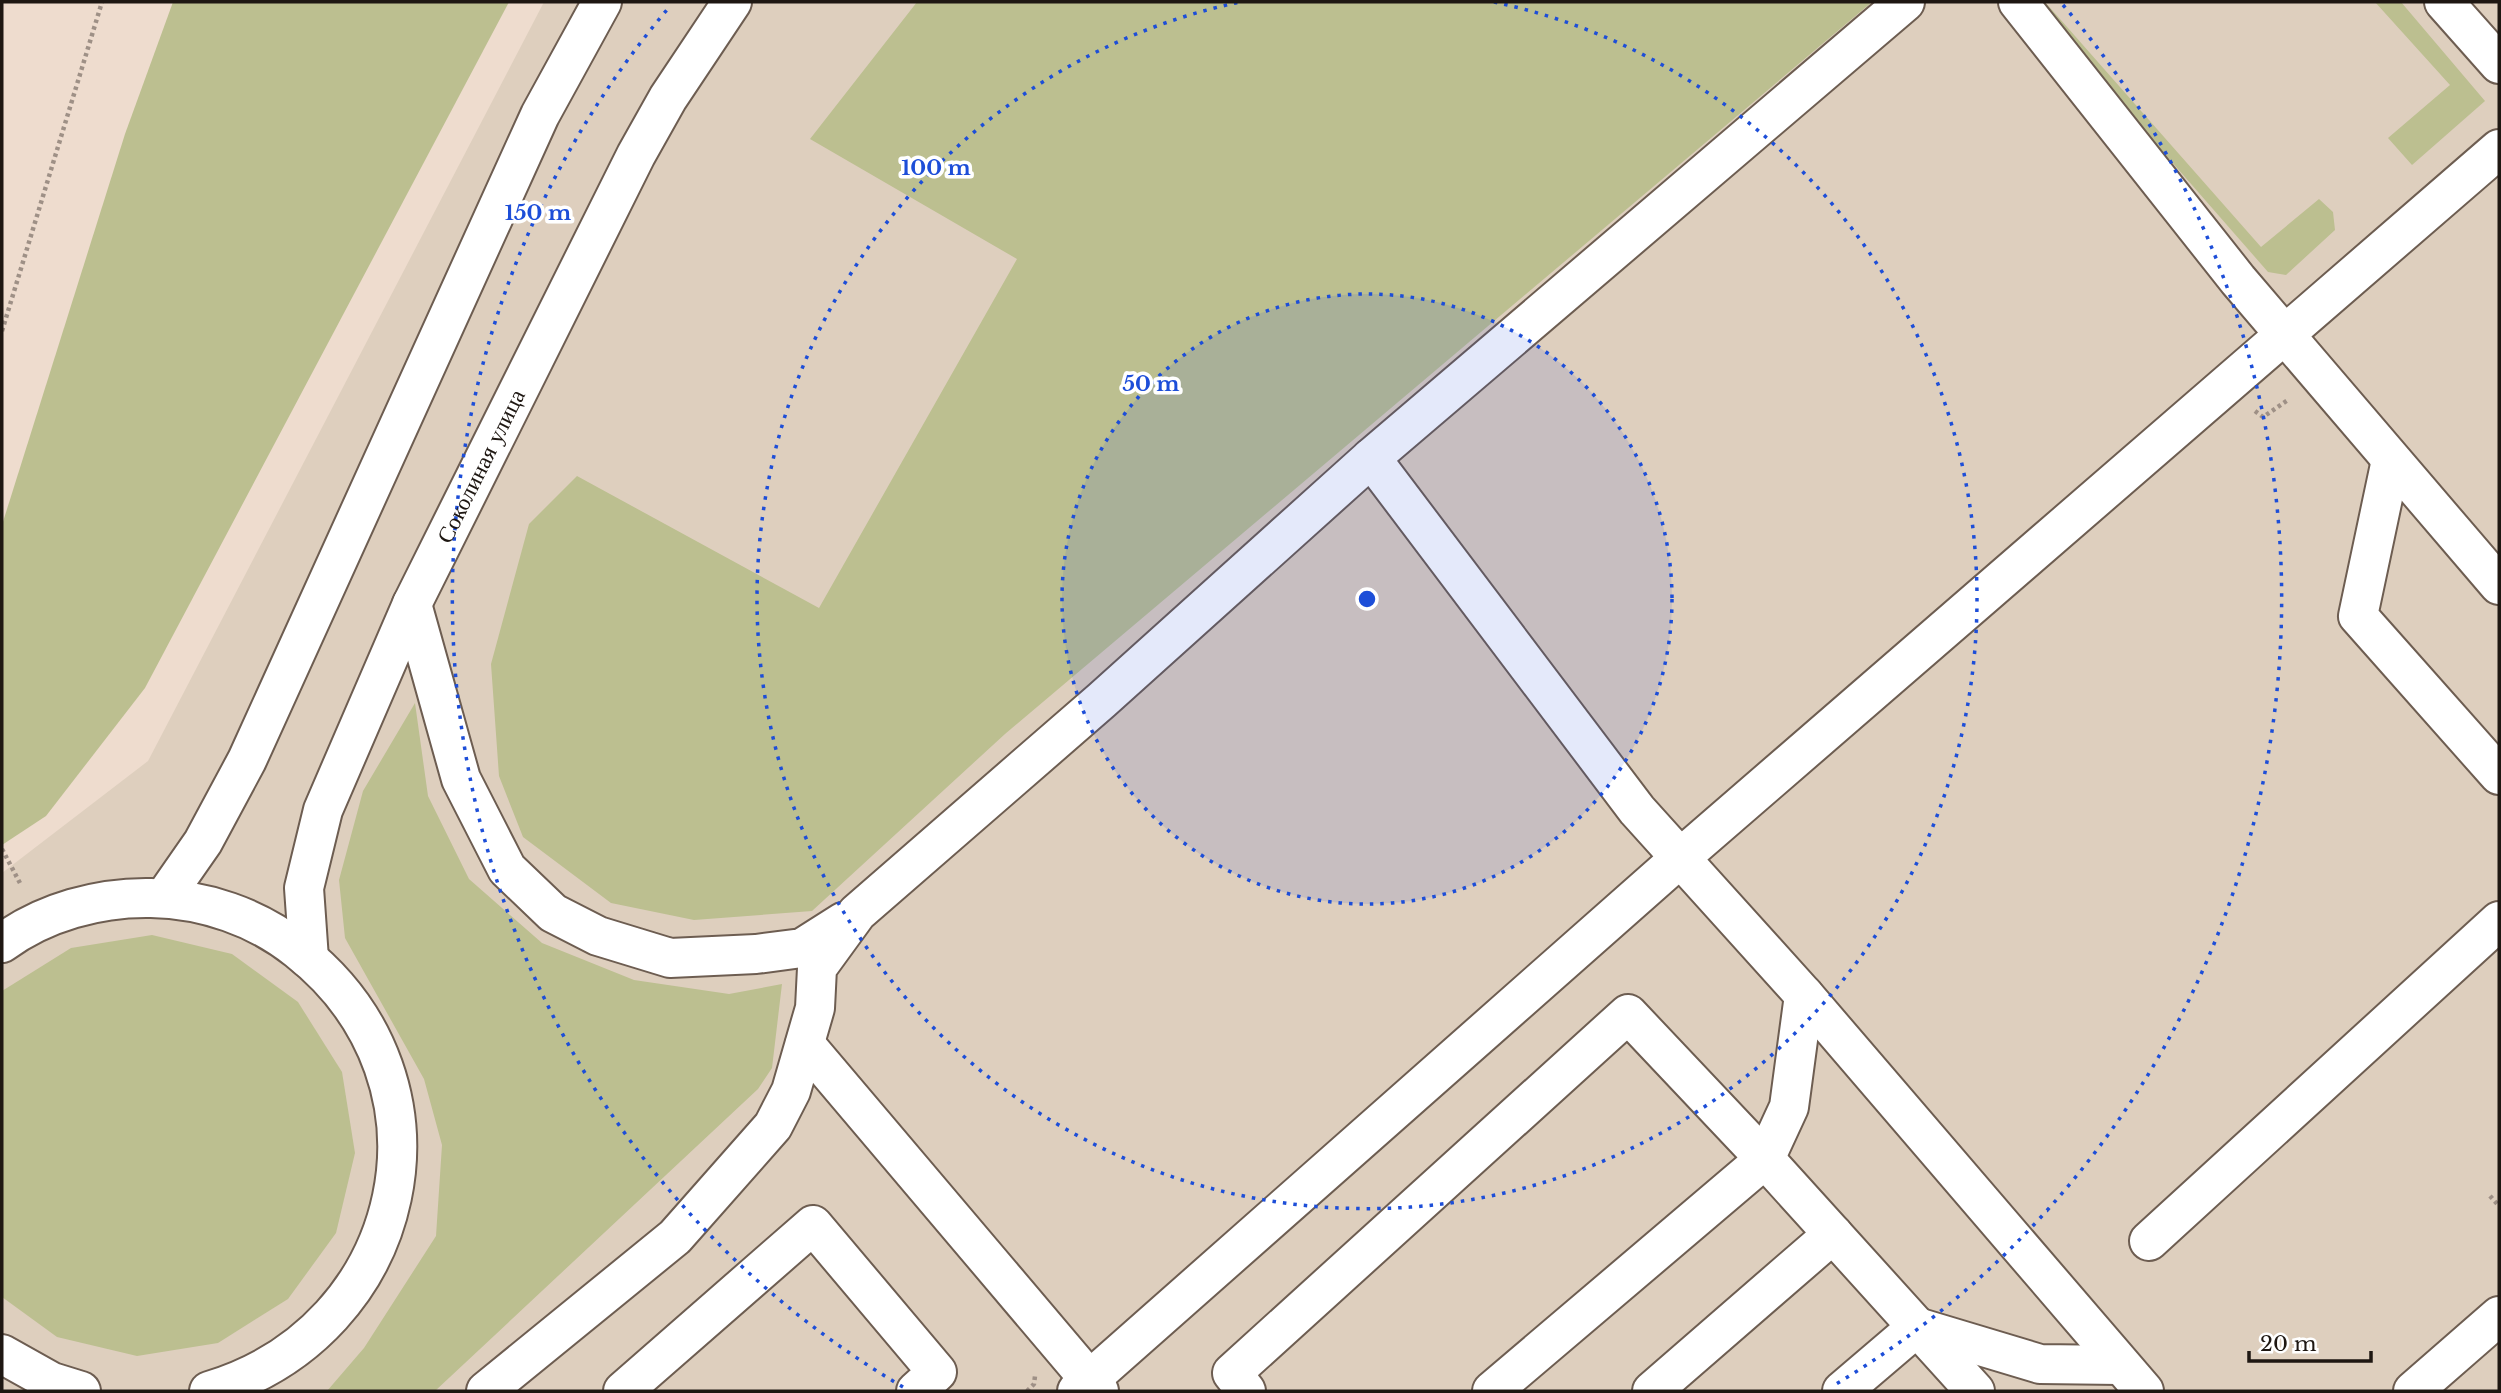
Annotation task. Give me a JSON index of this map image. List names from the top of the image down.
{
  "streets": {
    "street": ["Соколиная улица"]
  },
  "scale_bar": "20 m",
  "rings": ["100 m", "150 m", "50 m"]
}
